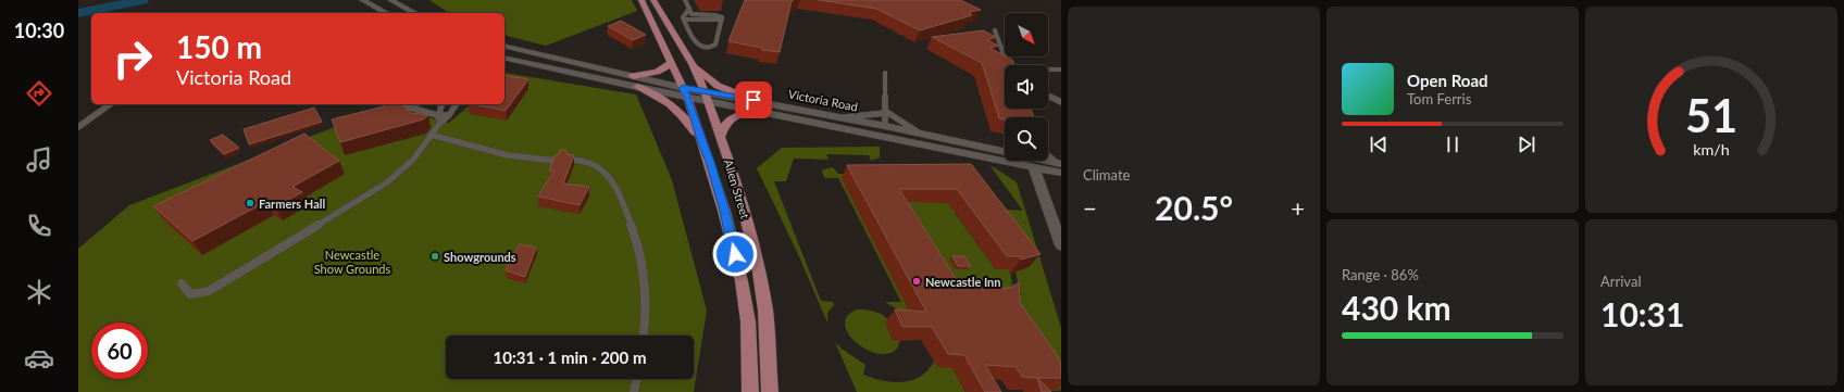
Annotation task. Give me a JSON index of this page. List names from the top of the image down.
{
  "streets": {
    "main road": ["Allen Street"],
    "street": ["Victoria Road"]
  },
  "crossings": [
    ["Victoria Road", "Allen Street"]
  ],
  "parks": ["Newcastle Show Grounds"],
  "places": ["Farmers Hall", "Showgrounds", "Newcastle Inn"],
  "north": "bottom right",
  "page": {
    "tabs": "10:30",
    "tile": [
      "Climate",
      ["Range · 86%", "430 km"],
      ["Arrival", "10:31"]
    ],
    "turn": ["150 m", "Victoria Road"],
    "song": ["Open Road", "Tom Ferris"],
    "heat": ["−", "20.5°", "+"],
    "limit": "60",
    "trip": "10:31 · 1 min · 200 m",
    "gauge": ["51", "km/h"]
  }
}
